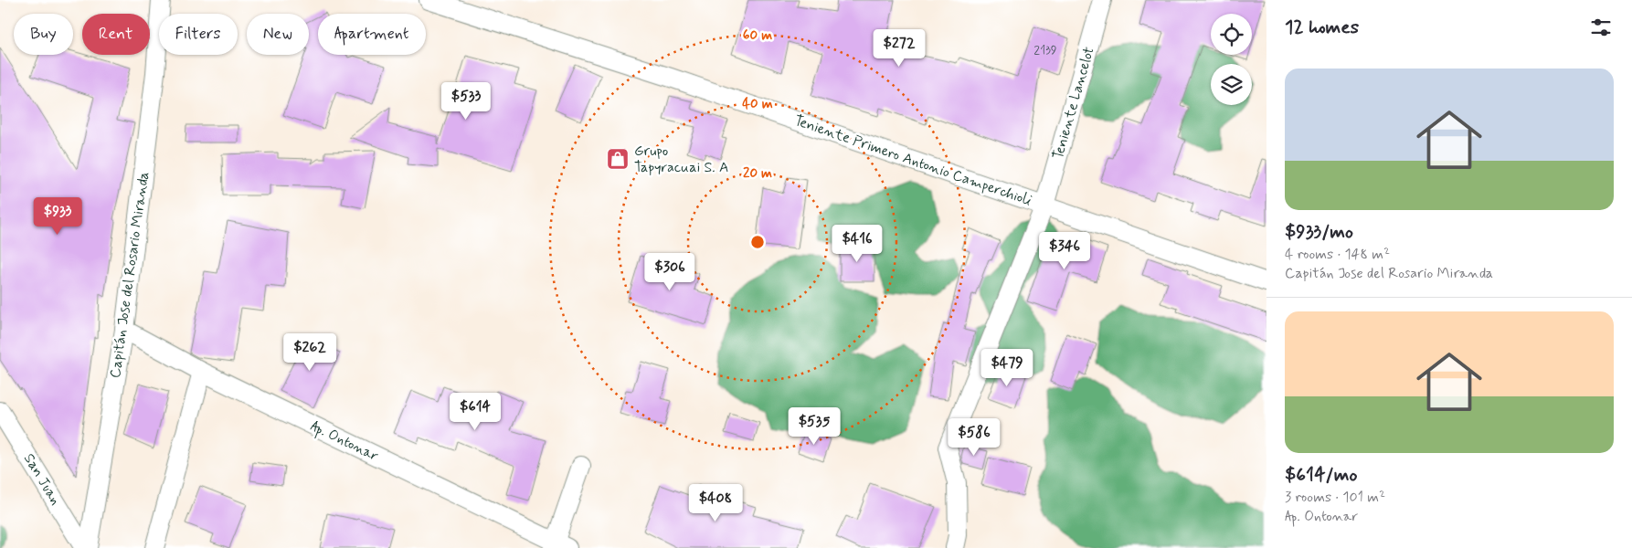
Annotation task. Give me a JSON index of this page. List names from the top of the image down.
{
  "streets": {
    "street": [
      "Teniente Lancelot",
      "Teniente Primero Antonio Camperchioli",
      "Capitán Jose del Rosario Miranda",
      "Ap. Ontonar",
      "San Juan"
    ]
  },
  "crossings": [
    ["Teniente Lancelot", "Teniente Primero Antonio Camperchioli"],
    ["Capitán Jose del Rosario Miranda", "Ap. Ontonar"],
    ["Capitán Jose del Rosario Miranda", "San Juan"]
  ],
  "places": {
    "shop": ["Grupo Tapyracuai S. A"]
  },
  "house_numbers": ["2139"],
  "page": {
    "heading": "12 homes",
    "chip": [
      "Buy",
      "Rent",
      "Filters",
      "New",
      "Apartment"
    ],
    "price": [
      "$272",
      "$533",
      "$933",
      "$416",
      "$346",
      "$306",
      "$262",
      "$479",
      "$614",
      "$535",
      "$586",
      "$408"
    ],
    "list": [
      {
        "name": "$933/mo",
        "note": "4 rooms · 148 m² · Capitán Jose del Rosario Miranda"
      },
      {
        "name": "$614/mo",
        "note": "3 rooms · 101 m² · Ap. Ontonar"
      }
    ]
  },
  "rings": ["60 m", "40 m", "20 m"]
}
